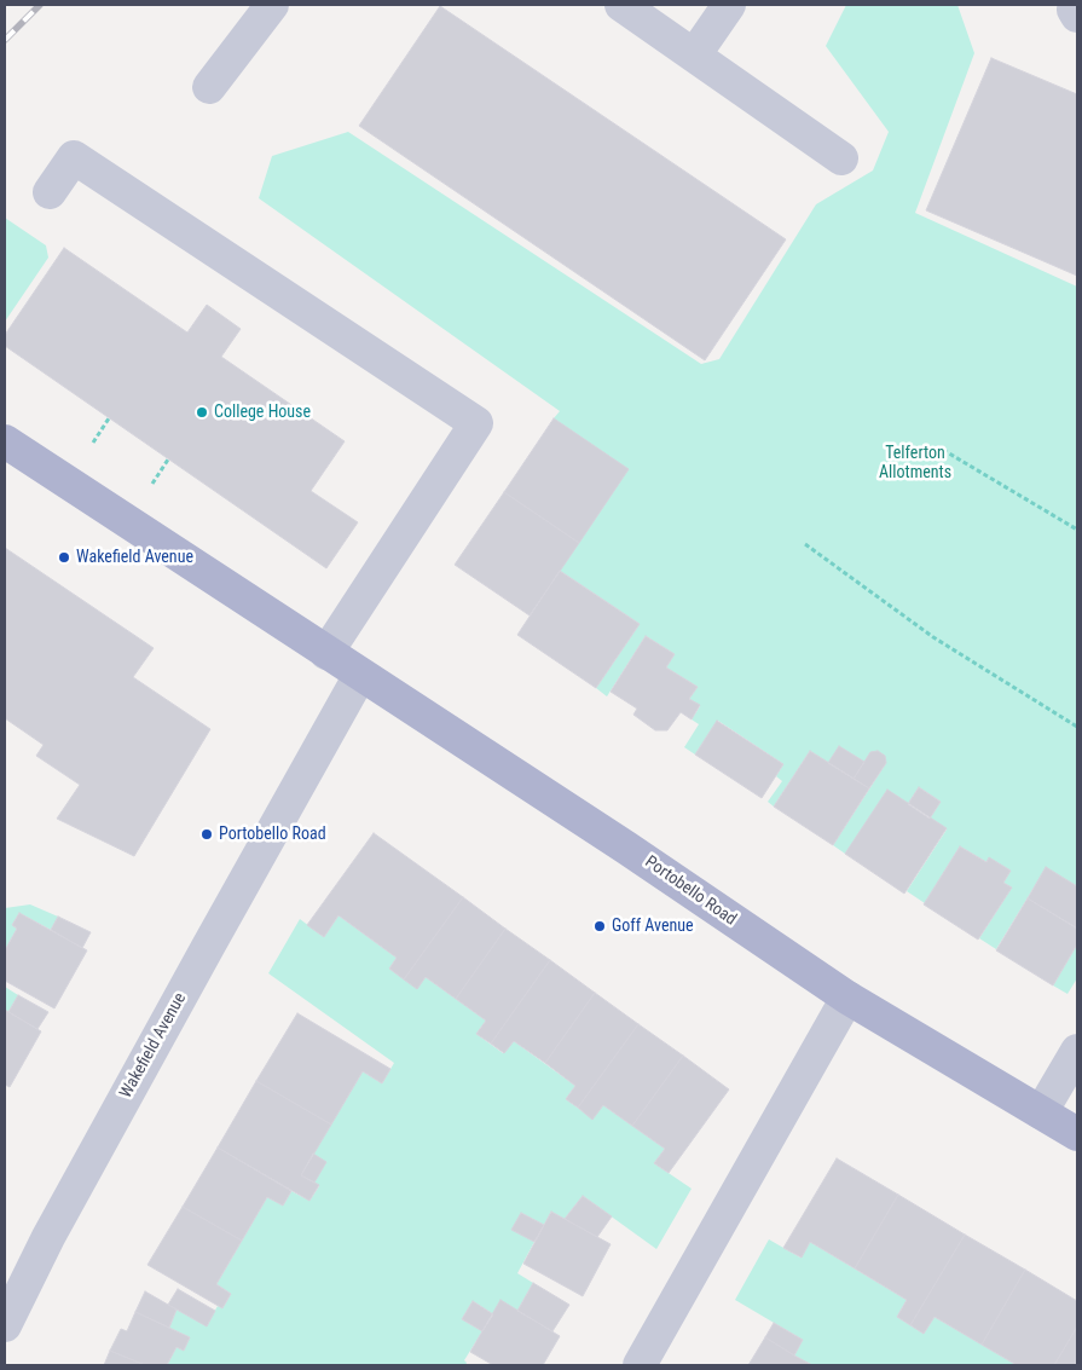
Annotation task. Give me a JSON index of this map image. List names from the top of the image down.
{
  "streets": {
    "main road": ["Portobello Road"],
    "street": ["Wakefield Avenue"]
  },
  "crossings": [
    ["Portobello Road", "Wakefield Avenue"]
  ],
  "parks": ["Telferton Allotments"],
  "places": [
    "College House",
    "Wakefield Avenue",
    "Portobello Road",
    "Goff Avenue"
  ]
}
